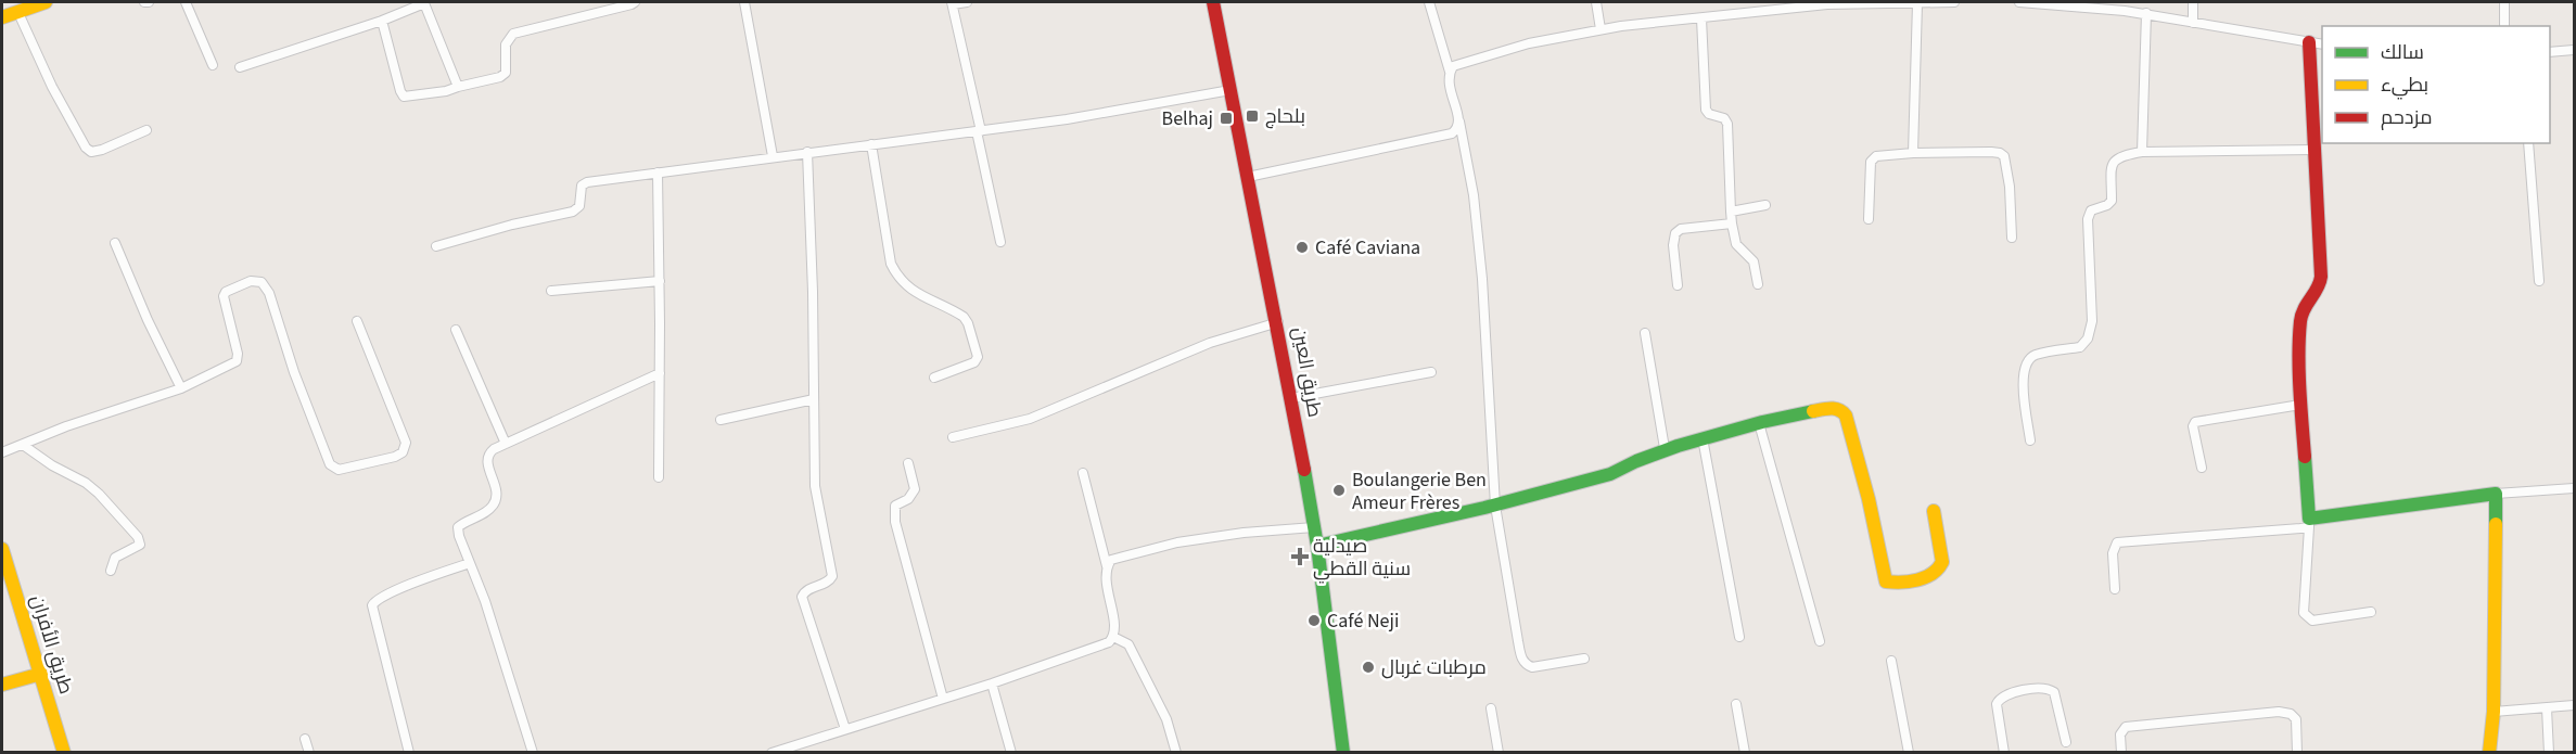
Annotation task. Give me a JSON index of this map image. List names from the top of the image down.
{
  "streets": {
    "street": ["طريق العين", "طريق الأفران"]
  },
  "places": {
    "transit": ["بلحاج", "Belhaj"],
    "other": [
      "Café Caviana",
      "Boulangerie Ben Ameur Frères",
      "Café Neji",
      "مرطبات غربال"
    ],
    "health": ["صيدلية سنية القطي"]
  },
  "legend": ["سالك", "بطيء", "مزدحم"]
}
